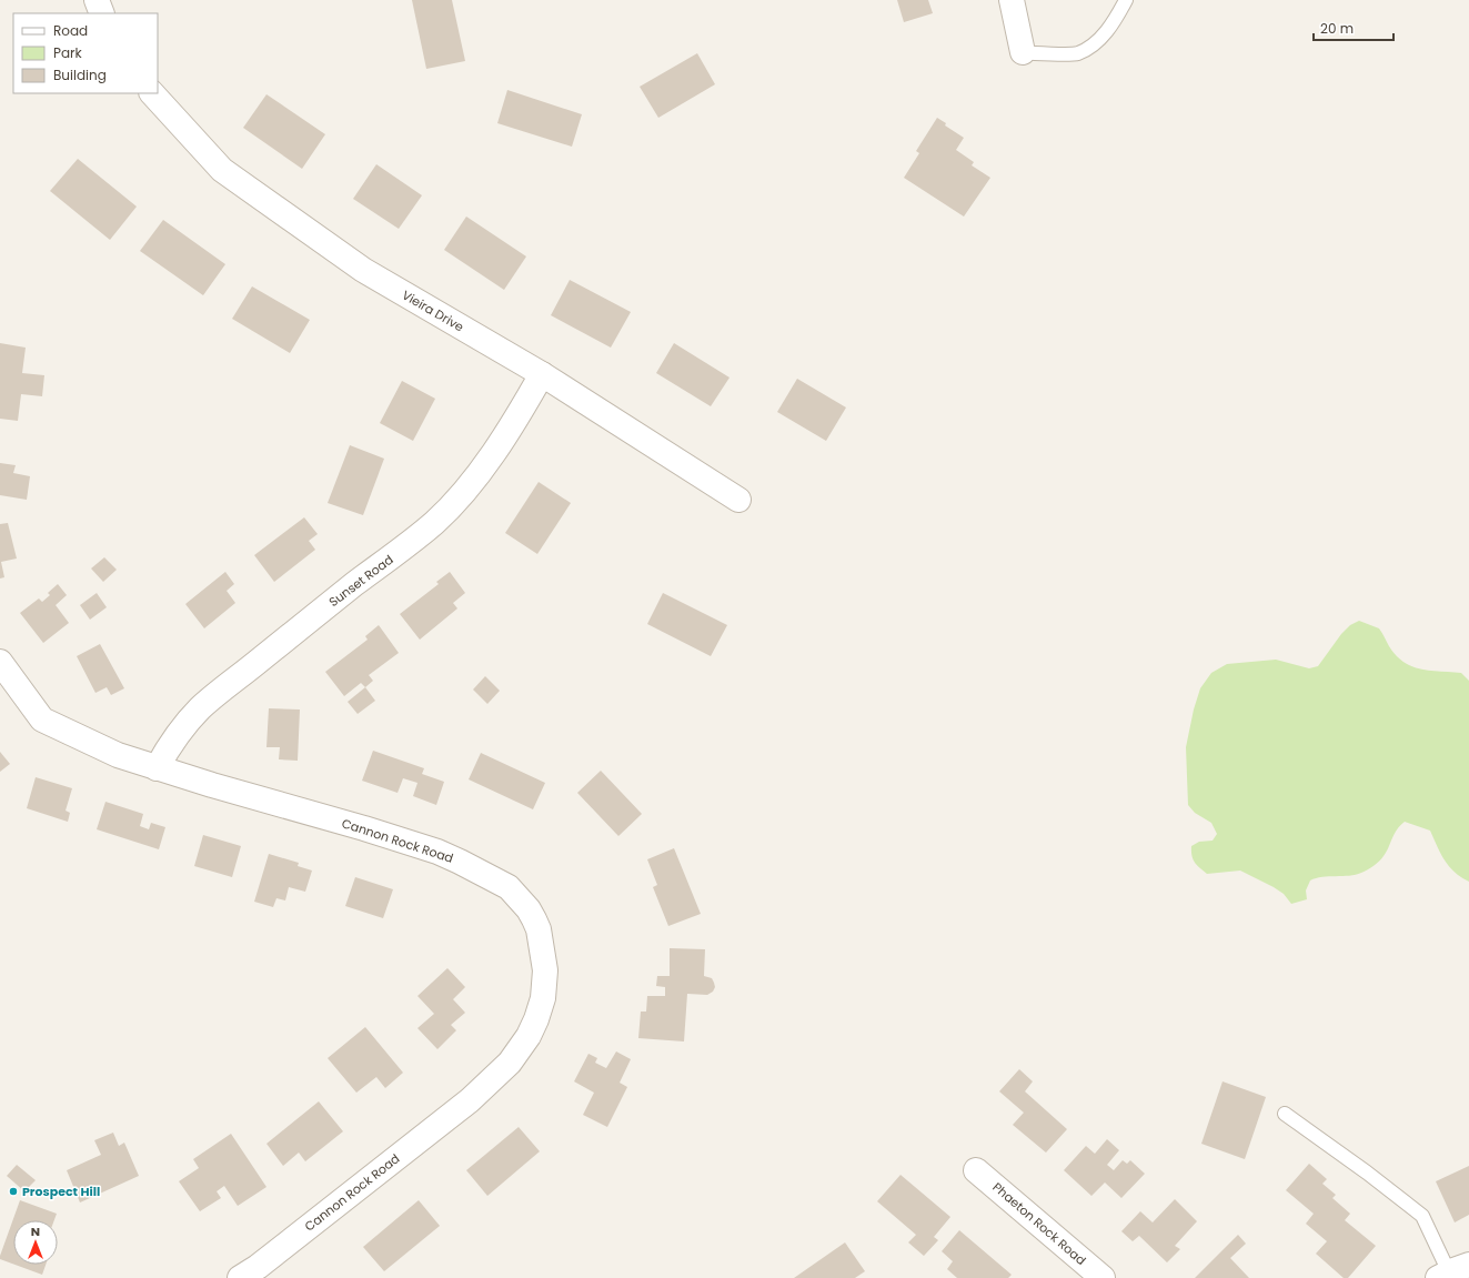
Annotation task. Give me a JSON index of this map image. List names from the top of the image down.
{
  "streets": {
    "street": [
      "Vieira Drive",
      "Sunset Road",
      "Cannon Rock Road",
      "Phaeton Rock Road"
    ]
  },
  "crossings": [
    ["Vieira Drive", "Sunset Road"],
    ["Sunset Road", "Cannon Rock Road"]
  ],
  "places": ["Prospect Hill"],
  "legend": ["Road", "Park", "Building"],
  "scale_bar": "20 m",
  "north": "top"
}
